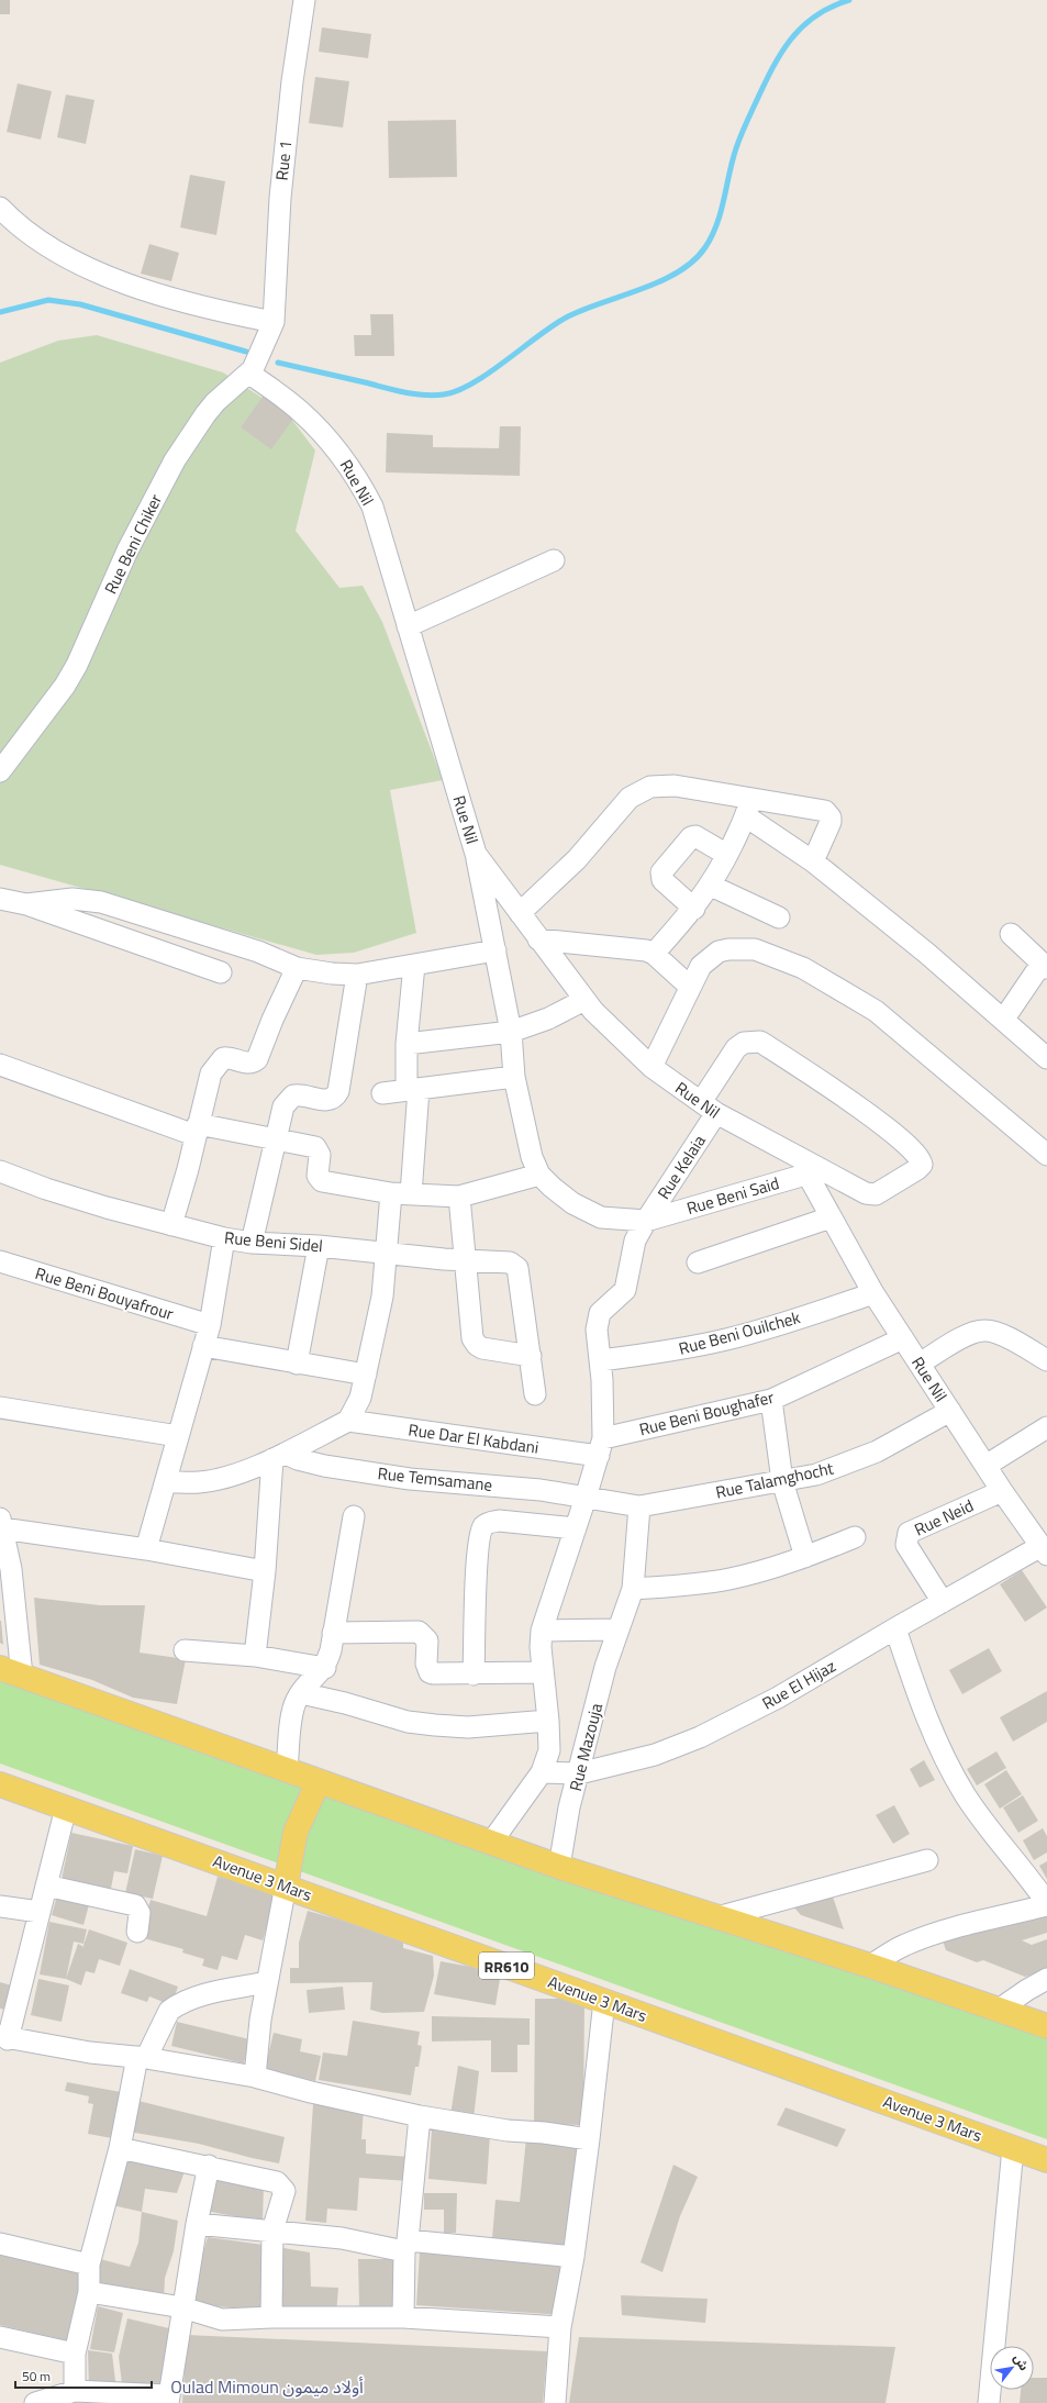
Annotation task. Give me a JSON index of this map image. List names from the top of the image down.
{
  "streets": {
    "main road": ["Avenue 3 Mars", "RR610"],
    "street": [
      "Rue 1",
      "Rue Nil",
      "Rue Beni Chiker",
      "Rue Kelaia",
      "Rue Beni Said",
      "Rue Beni Sidel",
      "Rue Beni Bouyafrour",
      "Rue Beni Ouilchek",
      "Rue Beni Boughafer",
      "Rue Dar El Kabdani",
      "Rue Temsamane",
      "Rue Talamghocht",
      "Rue Neid",
      "Rue El Hijaz",
      "Rue Mazouja"
    ]
  },
  "crossings": [
    ["Rue 1", "Rue Beni Chiker"],
    ["Rue Nil", "Rue Beni Chiker"],
    ["Rue Nil", "Rue Kelaia"],
    ["Rue Nil", "Rue Beni Said"],
    ["Rue Nil", "Rue Beni Ouilchek"],
    ["Rue Nil", "Rue Beni Boughafer"],
    ["Rue Nil", "Rue Talamghocht"],
    ["Rue Nil", "Rue Neid"],
    ["Rue Nil", "Rue El Hijaz"],
    ["Rue Kelaia", "Rue Beni Said"],
    ["Rue Kelaia", "Rue Beni Ouilchek"],
    ["Rue Kelaia", "Rue Beni Boughafer"],
    ["Rue Kelaia", "Rue Dar El Kabdani"],
    ["Rue Kelaia", "Rue Temsamane"],
    ["Rue Kelaia", "Rue El Hijaz"],
    ["Rue Beni Boughafer", "Rue Dar El Kabdani"],
    ["Rue Temsamane", "Rue Talamghocht"],
    ["Rue Temsamane", "Rue Mazouja"],
    ["Rue Talamghocht", "Rue Mazouja"],
    ["Rue Neid", "Rue El Hijaz"],
    ["Rue El Hijaz", "Rue Mazouja"]
  ],
  "districts": ["Oulad Mimoun أولاد ميمون"],
  "scale_bar": "50 m",
  "north": "top right"
}
